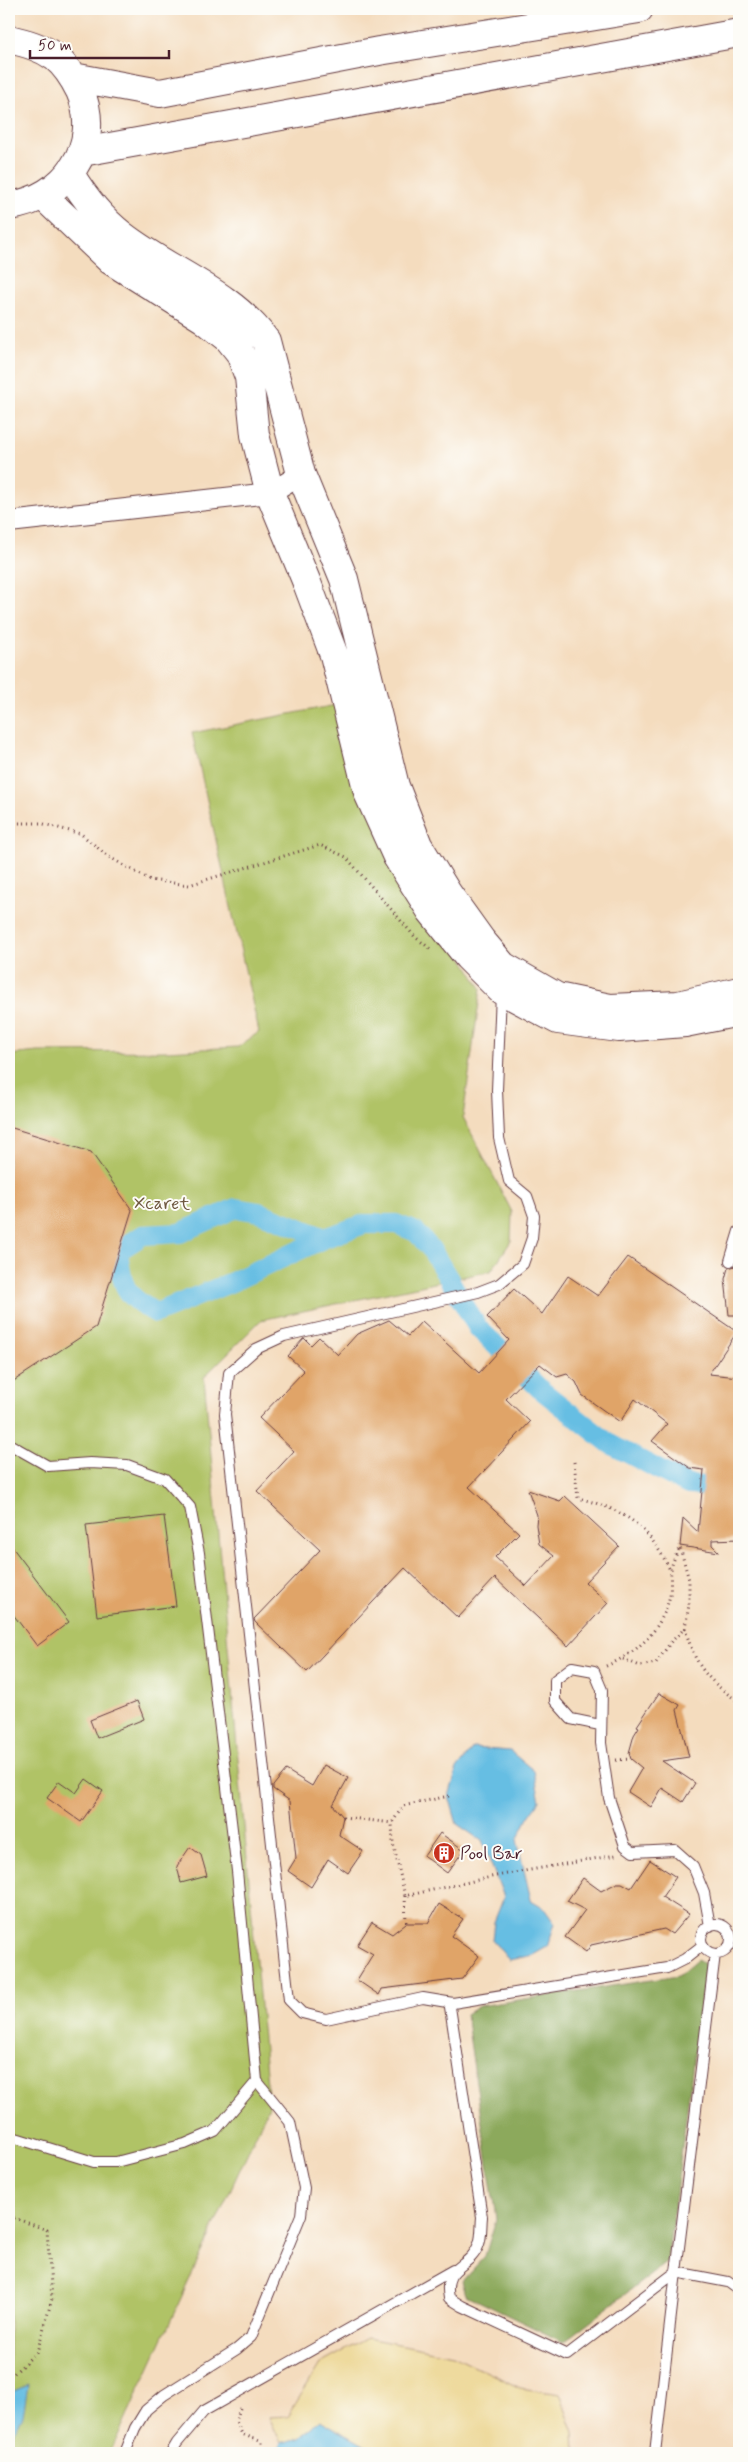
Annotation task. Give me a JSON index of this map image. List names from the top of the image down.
{
  "parks": ["Xcaret"],
  "places": {
    "building": ["Pool Bar"]
  },
  "scale_bar": "50 m"
}
